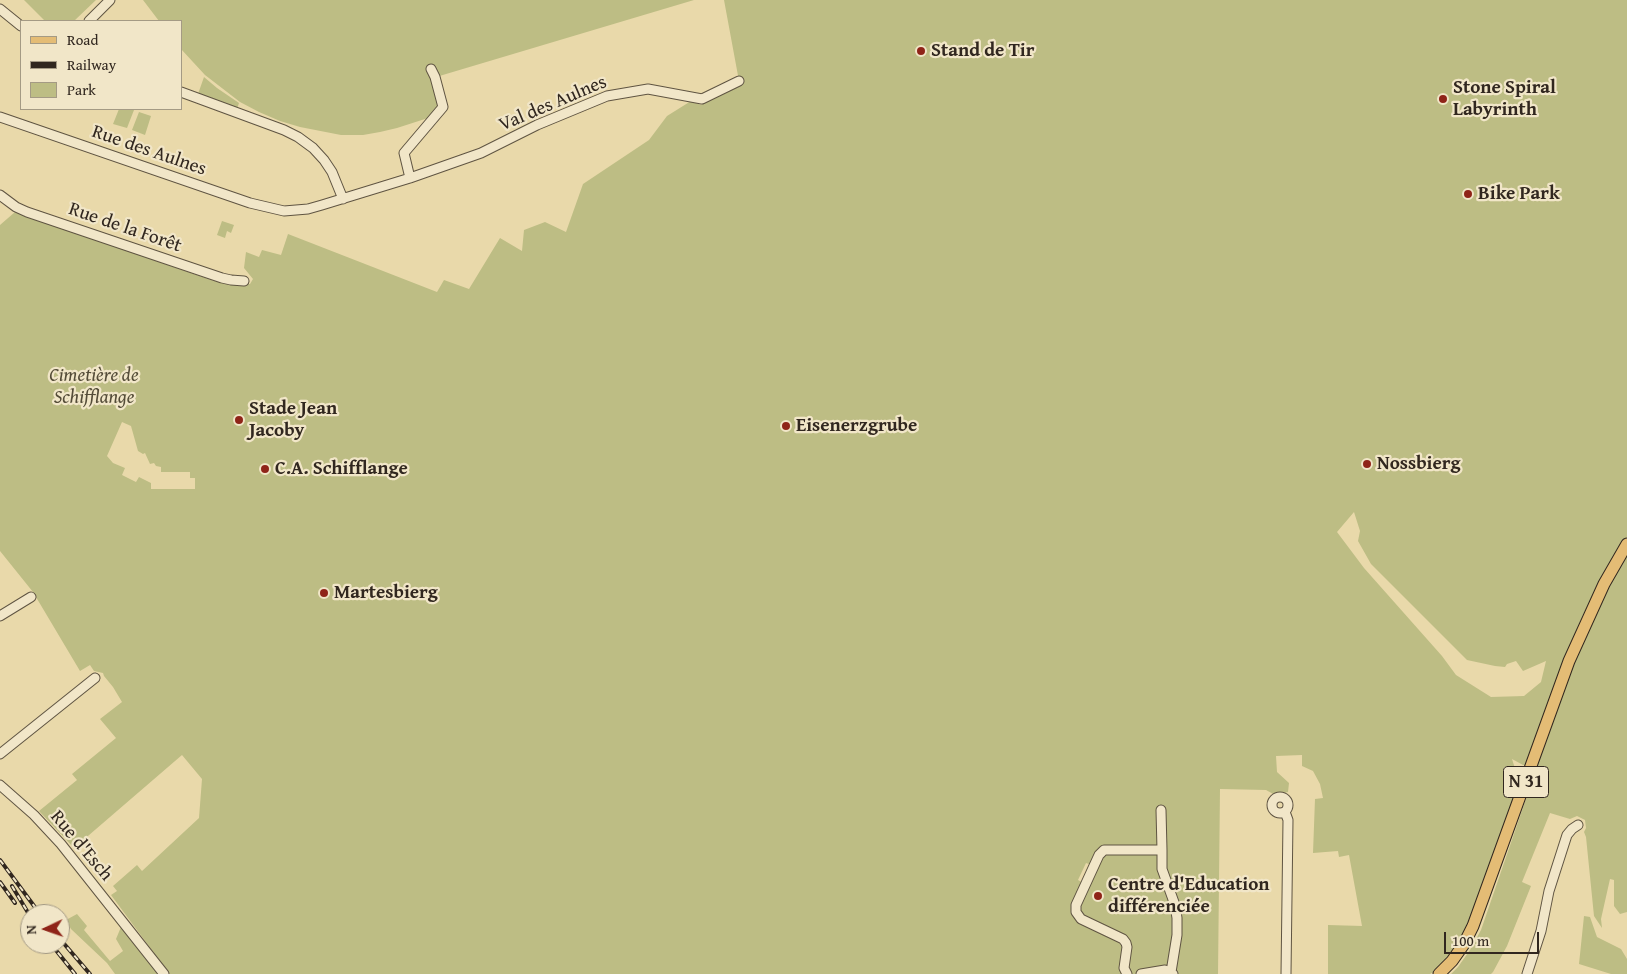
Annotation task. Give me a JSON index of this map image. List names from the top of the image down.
{
  "streets": {
    "main road": ["N 31"],
    "street": [
      "Val des Aulnes",
      "Rue des Aulnes",
      "Rue de la Forêt",
      "Rue d'Esch"
    ]
  },
  "crossings": [
    ["Val des Aulnes", "Rue des Aulnes"]
  ],
  "parks": ["Cimetière de Schifflange"],
  "places": [
    "Stand de Tir",
    "Stone Spiral Labyrinth",
    "Bike Park",
    "Stade Jean Jacoby",
    "Eisenerzgrube",
    "Nossbierg",
    "C.A. Schifflange",
    "Martesbierg",
    "Centre d'Education différenciée"
  ],
  "legend": ["Road", "Railway", "Park"],
  "scale_bar": "100 m",
  "north": "left"
}
